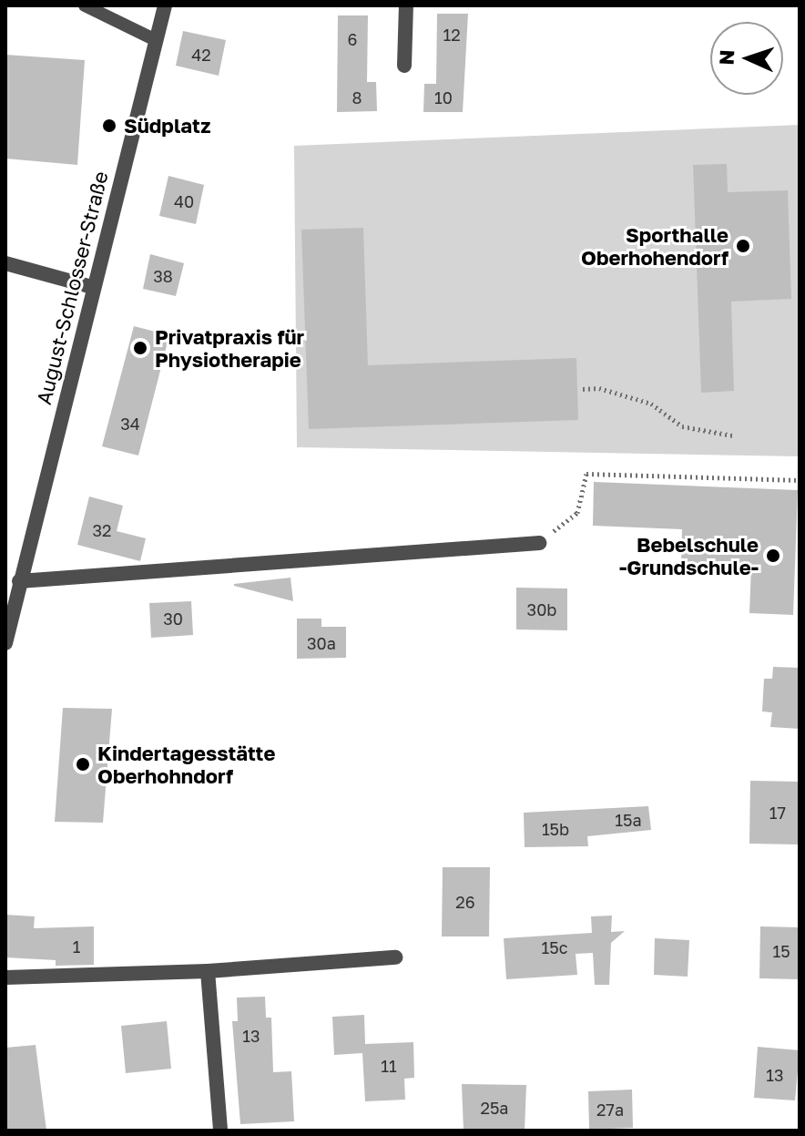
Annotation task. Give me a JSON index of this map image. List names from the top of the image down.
{
  "streets": {
    "street": ["August-Schlosser-Straße"]
  },
  "places": [
    "Südplatz",
    "Sporthalle Oberhohendorf",
    "Privatpraxis für Physiotherapie",
    "Bebelschule -Grundschule-",
    "Kindertagesstätte Oberhohndorf"
  ],
  "house_numbers": [
    "12",
    "6",
    "42",
    "8",
    "10",
    "40",
    "38",
    "34",
    "32",
    "30b",
    "30",
    "30a",
    "17",
    "15a",
    "15b",
    "26",
    "1",
    "15c",
    "15",
    "13",
    "11",
    "13",
    "25a",
    "27a"
  ],
  "north": "left"
}
